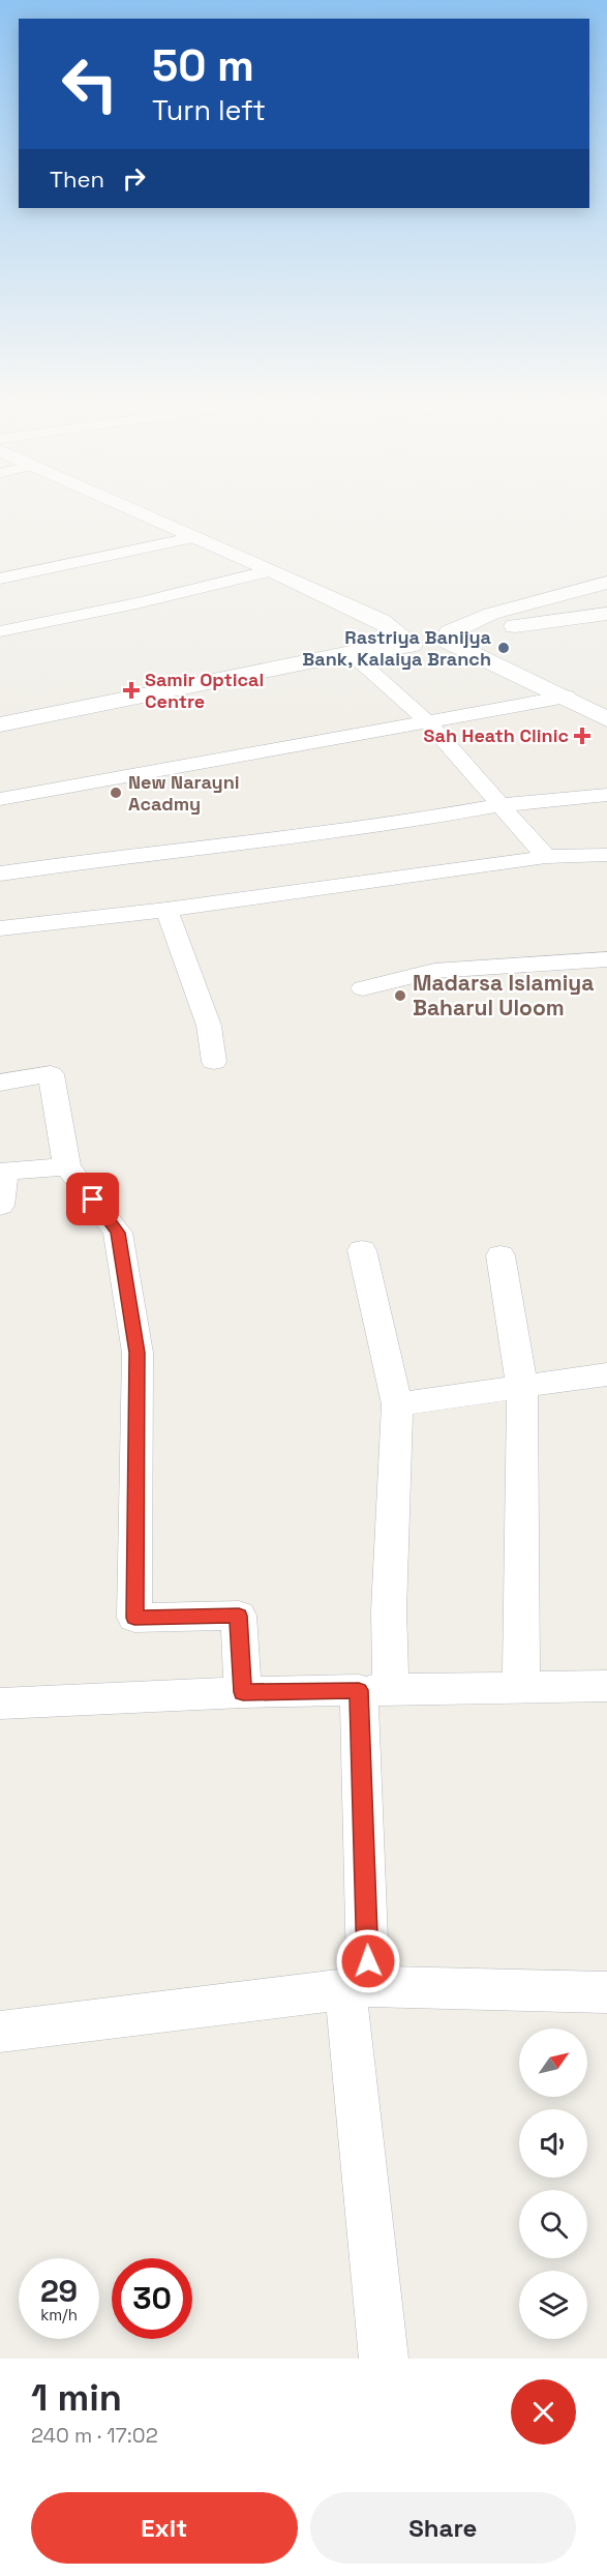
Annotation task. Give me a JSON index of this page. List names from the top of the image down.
{
  "places": {
    "other": ["Rastriya Banijya Bank, Kalaiya Branch", "New Narayni Acadmy", "Madarsa Islamiya Baharul Uloom"],
    "health": ["Samir Optical Centre", "Sah Heath Clinic"]
  },
  "north": "top right",
  "page": {
    "turn": ["50 m", "Turn left"],
    "then": "Then",
    "speed": "29 km/h",
    "limit": "30",
    "heading": ["1 min", "240 m · 17:02"],
    "buttons": ["Exit", "Share"]
  }
}
